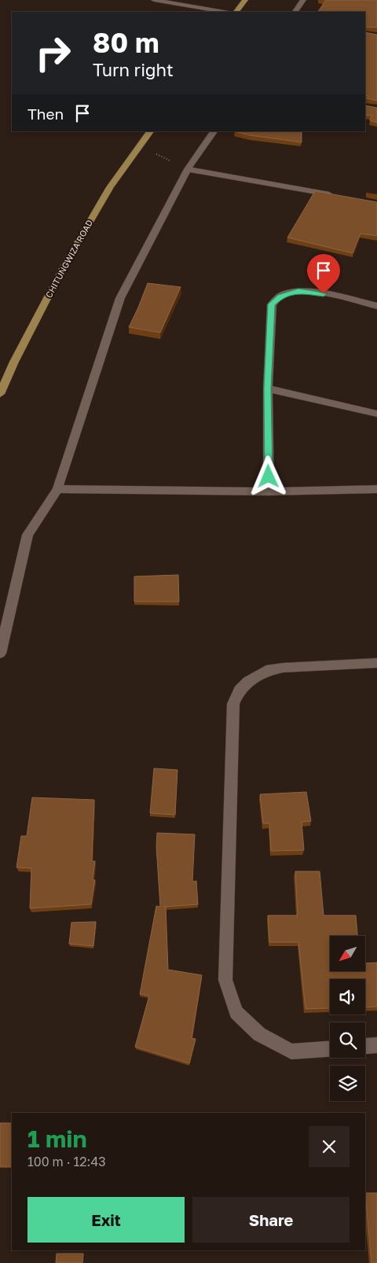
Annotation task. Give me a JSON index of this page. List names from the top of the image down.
{
  "streets": {
    "main road": ["CHITUNGWIZA ROAD"]
  },
  "north": "bottom left",
  "page": {
    "turn": ["80 m", "Turn right"],
    "then": "Then",
    "heading": ["1 min", "100 m · 12:43"],
    "buttons": ["Exit", "Share"]
  }
}
